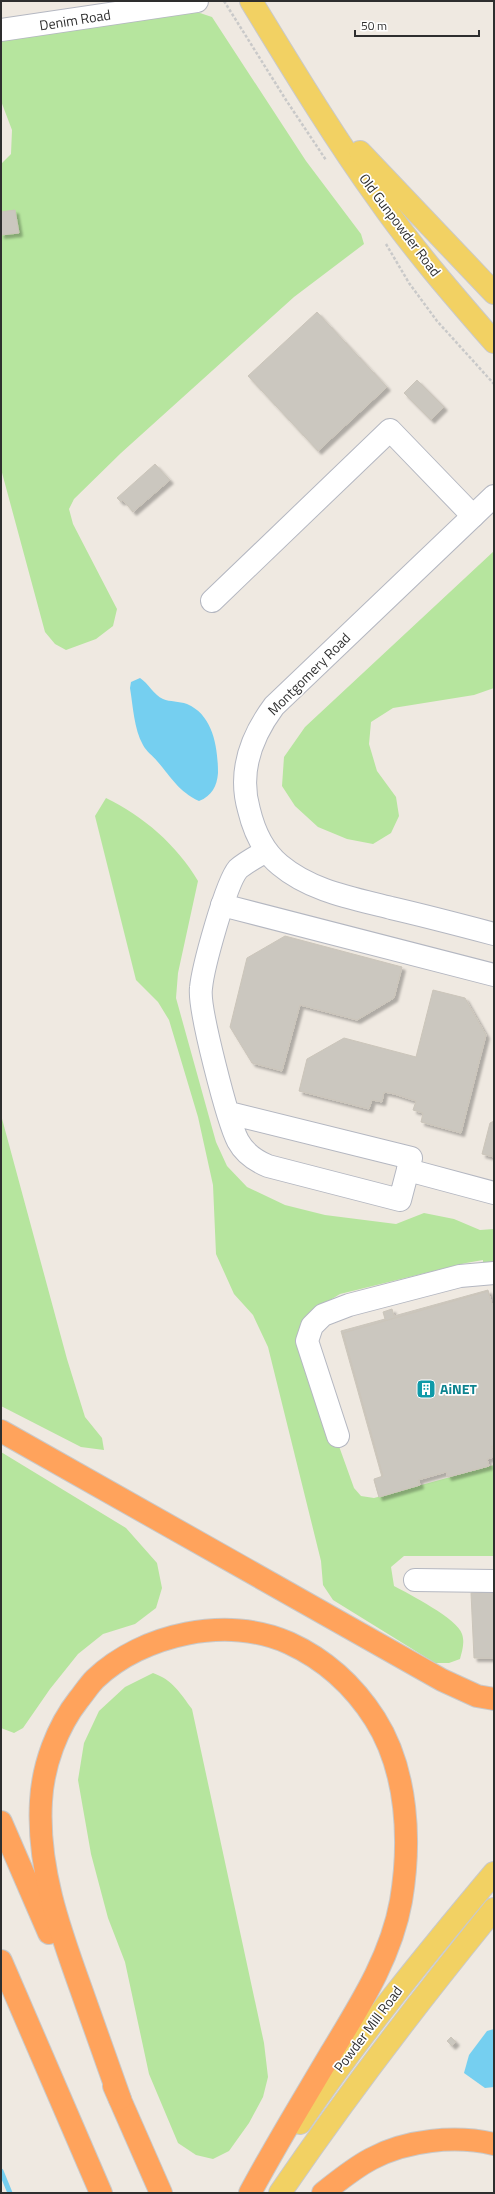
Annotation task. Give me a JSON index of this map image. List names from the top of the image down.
{
  "streets": {
    "main road": ["Old Gunpowder Road", "Powder Mill Road"],
    "street": ["Denim Road", "Montgomery Road"]
  },
  "places": {
    "building": ["AiNET"]
  },
  "scale_bar": "50 m"
}
